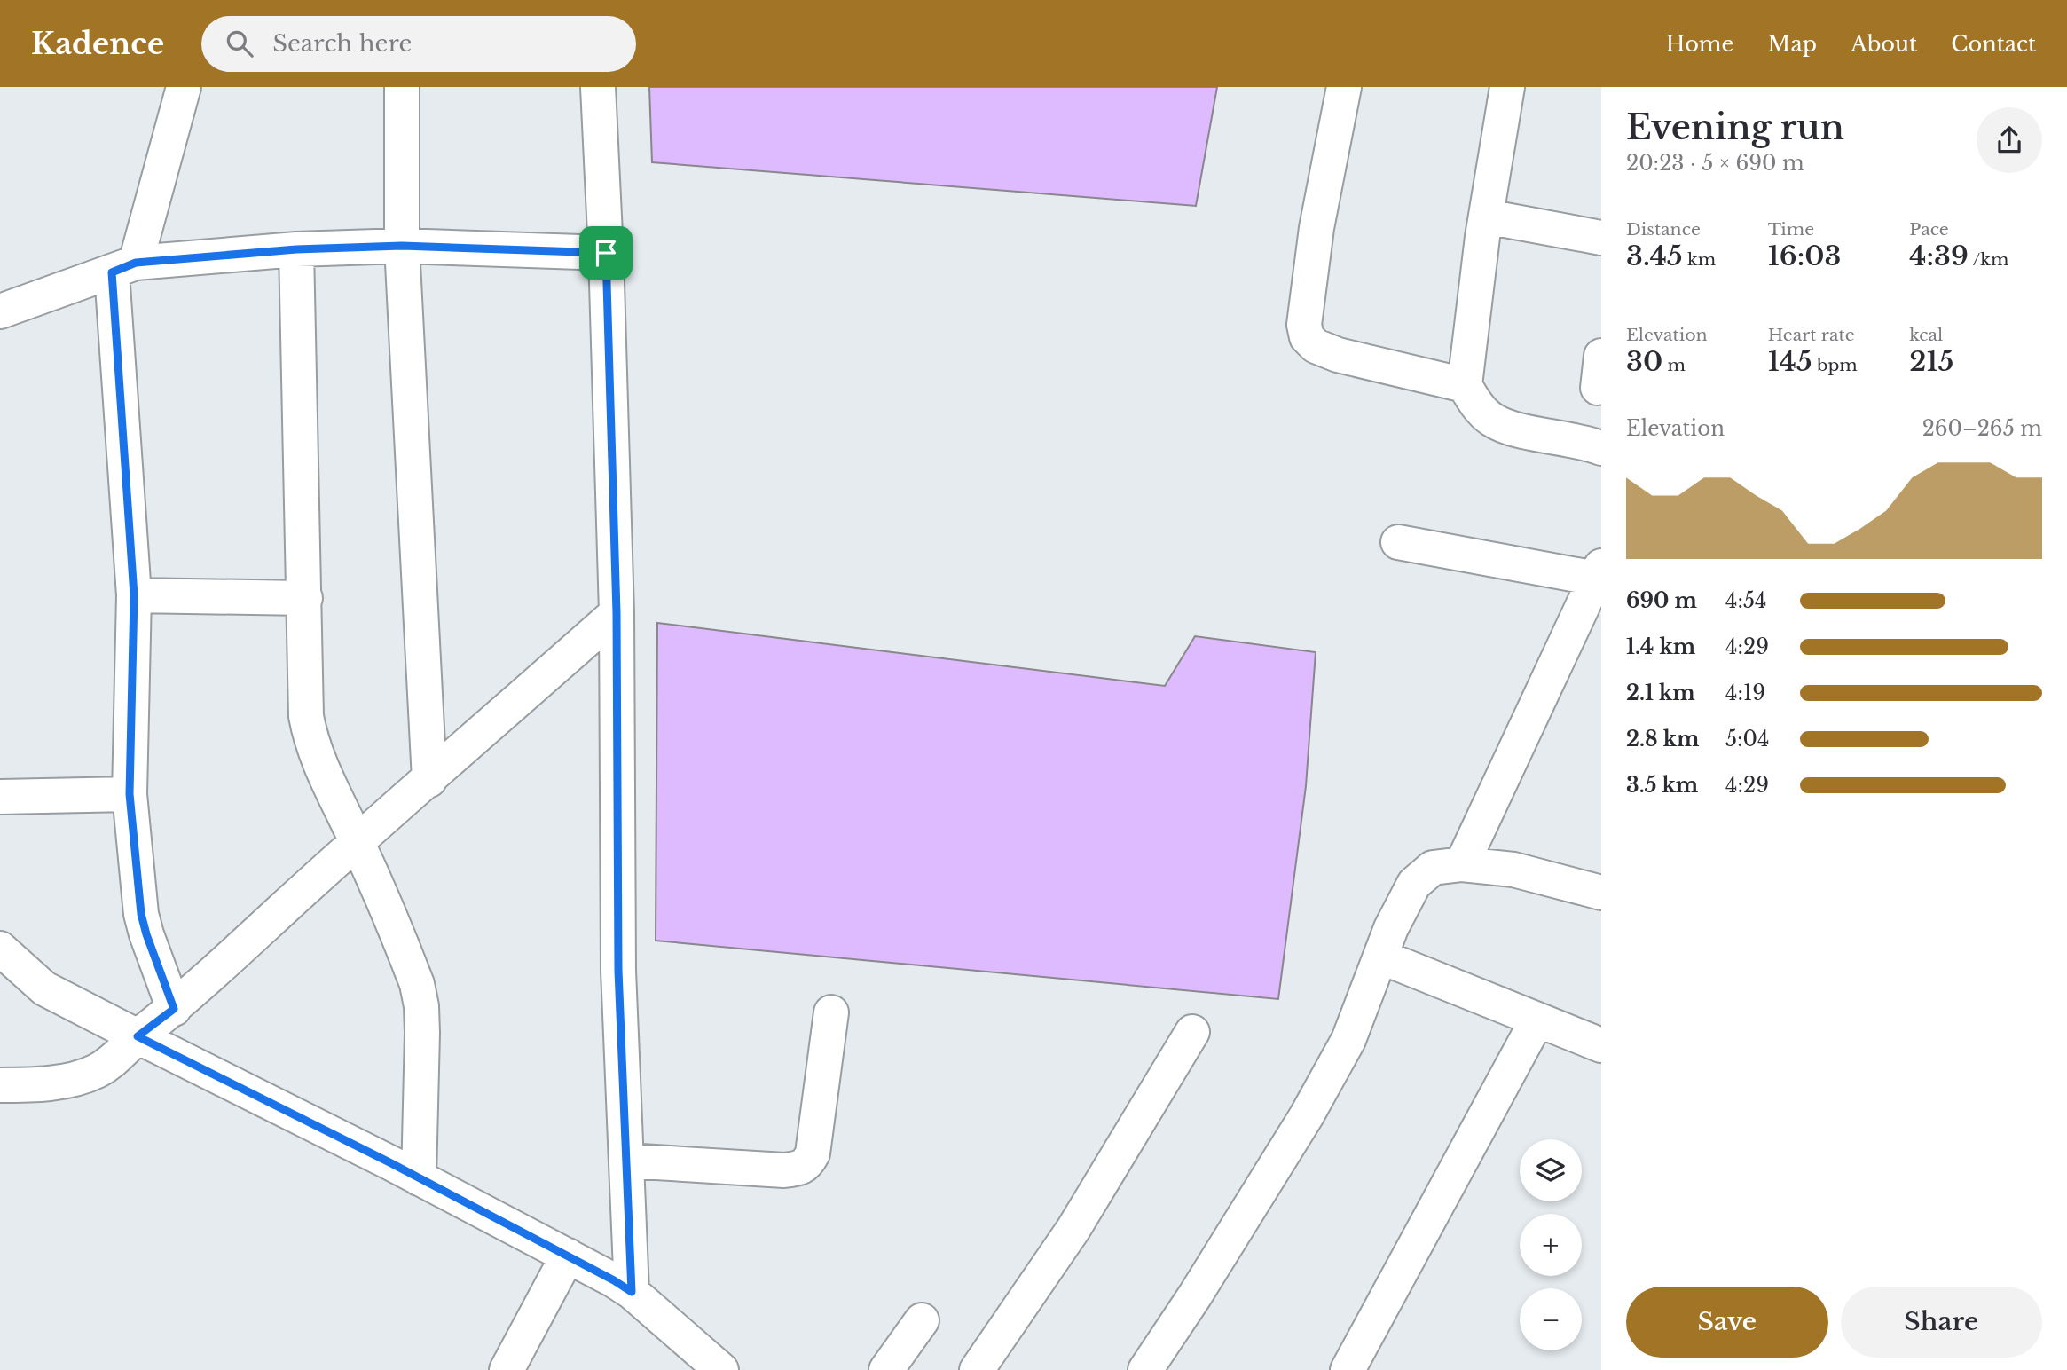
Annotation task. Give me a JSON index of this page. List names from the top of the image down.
{
  "page": {
    "header": "Kadence",
    "search": "Search here",
    "nav": [
      "Home",
      "Map",
      "About",
      "Contact"
    ],
    "heading": ["Evening run", "20:23 · 5 × 690 m"],
    "stats": [
      ["Distance", "3.45 km"],
      ["Time", "16:03"],
      ["Pace", "4:39 /km"],
      ["Elevation", "30 m"],
      ["Heart rate", "145 bpm"],
      ["kcal", "215"]
    ],
    "chart": ["Elevation", "260–265 m"],
    "list": [
      {
        "name": "690 m",
        "note": "4:54"
      },
      {
        "name": "1.4 km",
        "note": "4:29"
      },
      {
        "name": "2.1 km",
        "note": "4:19"
      },
      {
        "name": "2.8 km",
        "note": "5:04"
      },
      {
        "name": "3.5 km",
        "note": "4:29"
      }
    ],
    "map_buttons": ["+", "−"],
    "buttons": ["Save", "Share"]
  }
}
